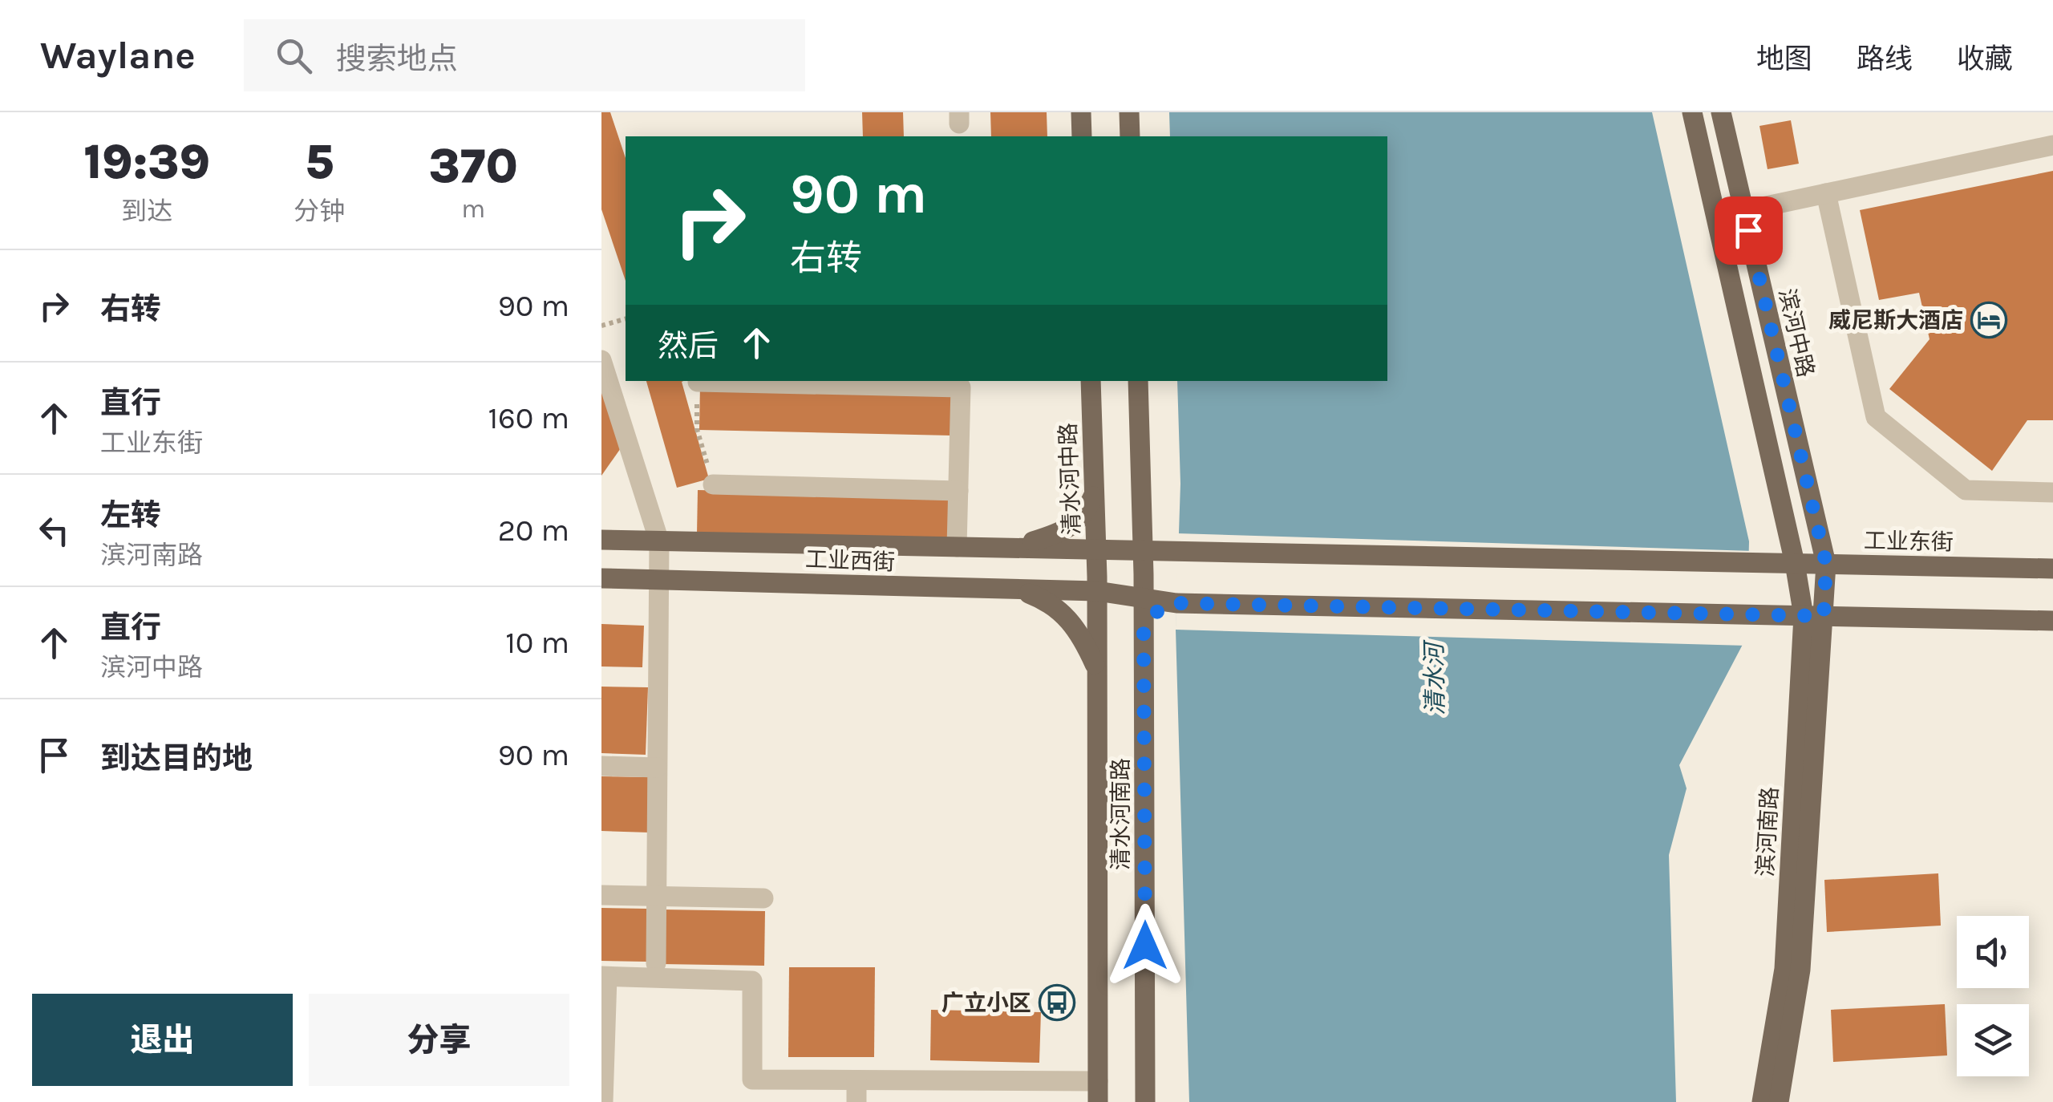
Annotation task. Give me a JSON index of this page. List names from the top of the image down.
{
  "streets": {
    "main road": [
      "滨河中路",
      "清水河中路",
      "工业东街",
      "工业西街",
      "清水河南路",
      "滨河南路"
    ]
  },
  "crossings": [
    ["滨河中路", "工业东街"],
    ["滨河中路", "滨河南路"],
    ["清水河中路", "工业西街"],
    ["清水河中路", "清水河南路"],
    ["工业东街", "工业西街"],
    ["工业东街", "滨河南路"],
    ["工业西街", "清水河南路"],
    ["工业西街", "滨河南路"]
  ],
  "water": ["清水河"],
  "places": {
    "hotel": ["威尼斯大酒店"],
    "bus stop": ["广立小区"]
  },
  "page": {
    "header": "Waylane",
    "search": "搜索地点",
    "nav": ["地图", "路线", "收藏"],
    "eta": [
      "19:39",
      "到达",
      "5",
      "分钟",
      "370",
      "m"
    ],
    "turn": ["90 m", "右转"],
    "list": [
      {
        "name": "右转",
        "value": "90 m"
      },
      {
        "name": "直行",
        "note": "工业东街",
        "value": "160 m"
      },
      {
        "name": "左转",
        "note": "滨河南路",
        "value": "20 m"
      },
      {
        "name": "直行",
        "note": "滨河中路",
        "value": "10 m"
      },
      {
        "name": "到达目的地",
        "value": "90 m"
      }
    ],
    "then": "然后",
    "buttons": ["退出", "分享"]
  }
}
